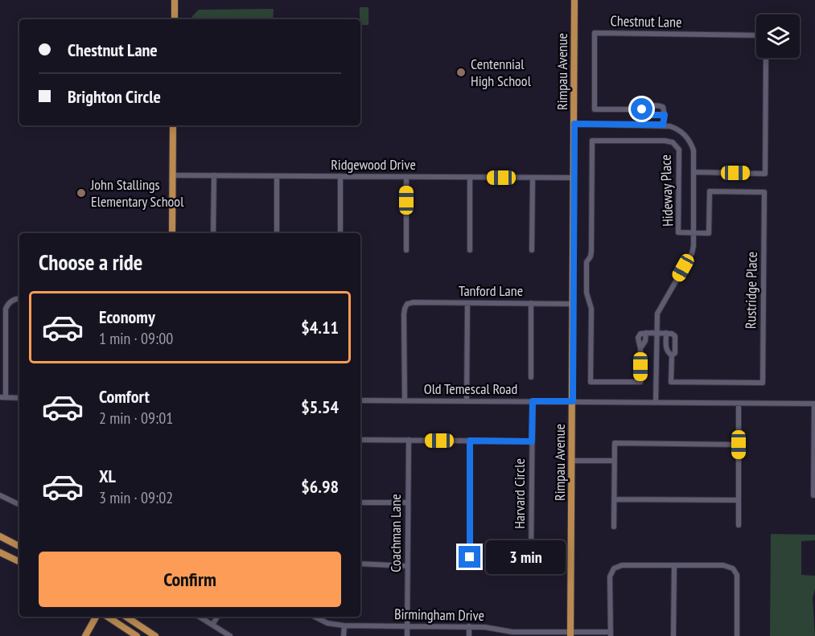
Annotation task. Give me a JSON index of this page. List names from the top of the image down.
{
  "streets": {
    "main road": ["Rimpau Avenue"],
    "street": [
      "Chestnut Lane",
      "Ridgewood Drive",
      "Hideway Place",
      "Rustridge Place",
      "Tanford Lane",
      "Old Temescal Road",
      "Harvard Circle",
      "Coachman Lane",
      "Birmingham Drive"
    ]
  },
  "crossings": [
    ["Rimpau Avenue", "Ridgewood Drive"],
    ["Rimpau Avenue", "Tanford Lane"],
    ["Rimpau Avenue", "Old Temescal Road"],
    ["Rimpau Avenue", "Birmingham Drive"],
    ["Hideway Place", "Rustridge Place"],
    ["Tanford Lane", "Old Temescal Road"],
    ["Old Temescal Road", "Harvard Circle"],
    ["Coachman Lane", "Birmingham Drive"]
  ],
  "places": ["Centennial High School", "John Stallings Elementary School"],
  "page": {
    "banner": ["Chestnut Lane", "Brighton Circle"],
    "heading": "Choose a ride",
    "list": [
      {
        "name": "Economy",
        "note": "1 min · 09:00",
        "value": "$4.11"
      },
      {
        "name": "Comfort",
        "note": "2 min · 09:01",
        "value": "$5.54"
      },
      {
        "name": "XL",
        "note": "3 min · 09:02",
        "value": "$6.98"
      }
    ],
    "bubble": "3 min",
    "buttons": "Confirm"
  }
}
